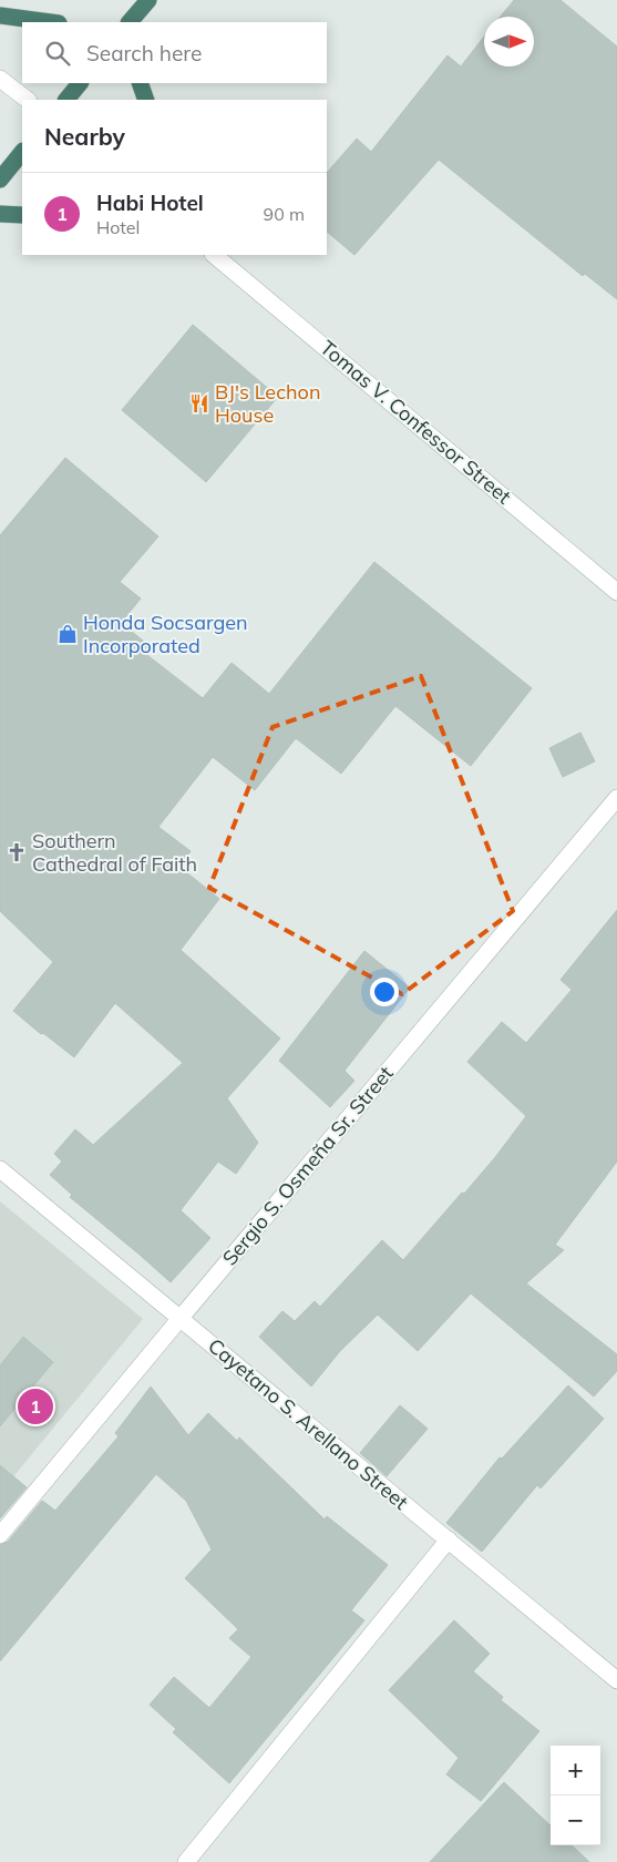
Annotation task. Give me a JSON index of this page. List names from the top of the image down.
{
  "streets": {
    "street": ["Tomas V. Confessor Street", "Sergio S. Osmeña Sr. Street", "Cayetano S. Arellano Street"]
  },
  "crossings": [
    ["Sergio S. Osmeña Sr. Street", "Cayetano S. Arellano Street"]
  ],
  "places": {
    "restaurant": ["BJ's Lechon House"],
    "shop": ["Honda Socsargen Incorporated"],
    "church": ["Southern Cathedral of Faith"]
  },
  "north": "right",
  "page": {
    "search": "Search here",
    "heading": "Nearby",
    "list": [
      {
        "mark": "1",
        "name": "Habi Hotel",
        "note": "Hotel",
        "value": "90 m"
      }
    ],
    "pins": "1",
    "map_buttons": ["+", "−"]
  }
}
